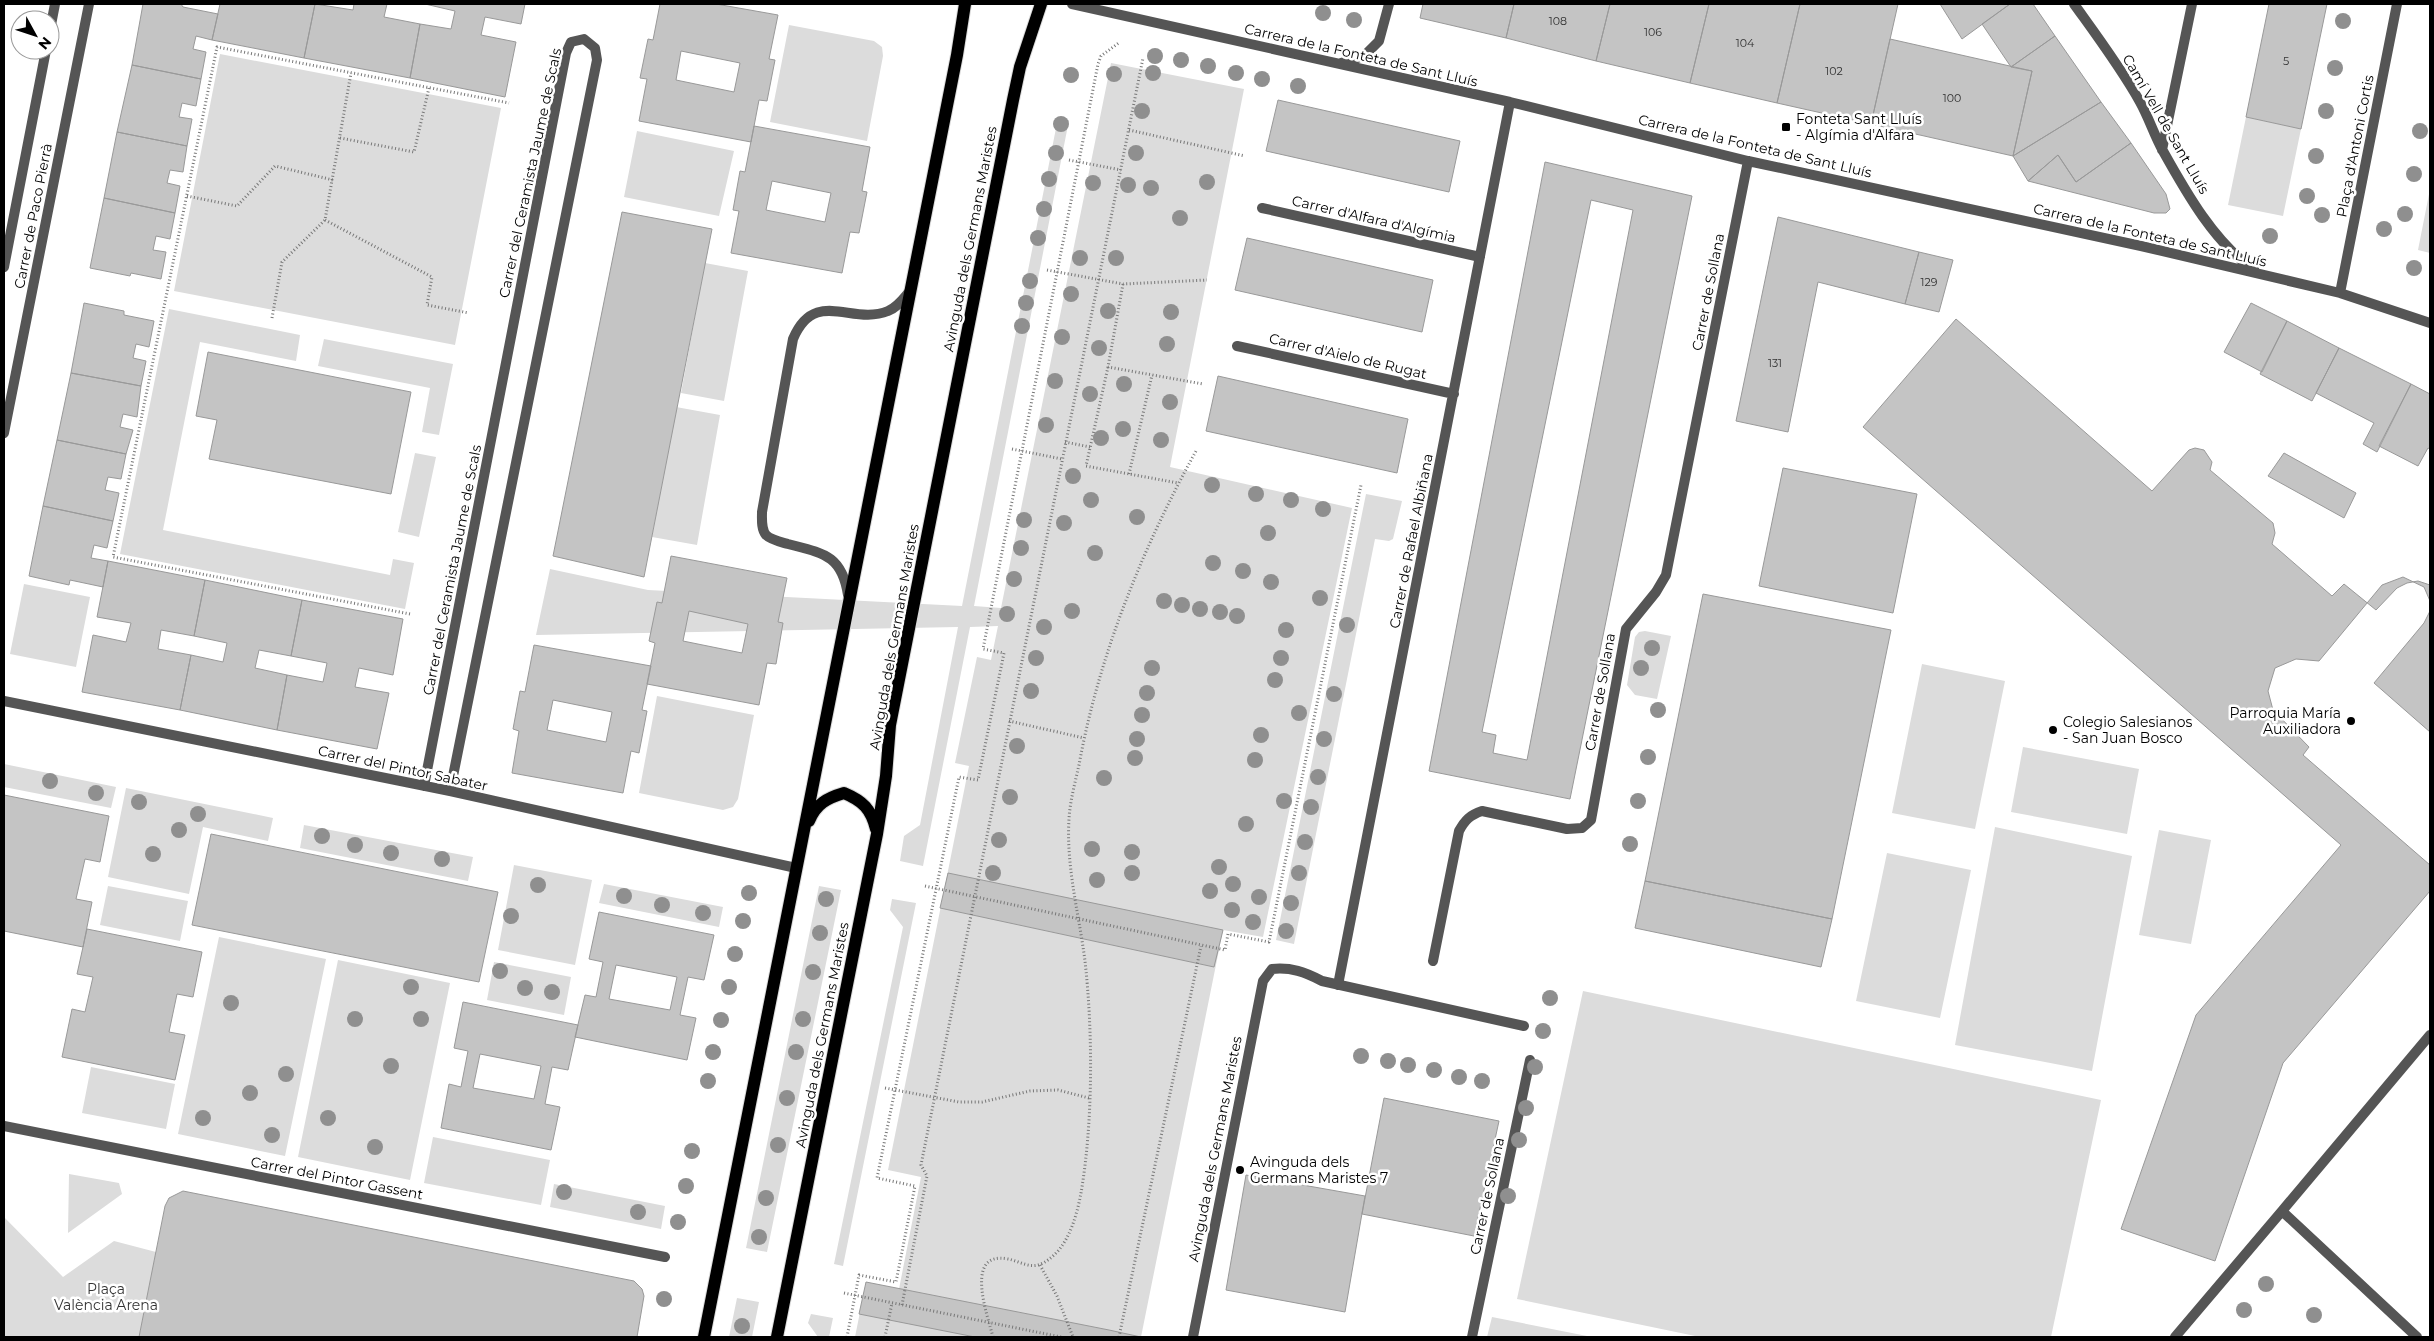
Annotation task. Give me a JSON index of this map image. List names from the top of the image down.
{
  "streets": {
    "main road": ["Avinguda dels Germans Maristes"],
    "street": [
      "Carrera de la Fonteta de Sant Lluís",
      "Camí Vell de Sant Lluís",
      "Plaça d'Antoni Cortis",
      "Carrer del Ceramista Jaume de Scals",
      "Carrer de Paco Pierrà",
      "Carrer d'Alfara d'Algímia",
      "Carrer de Sollana",
      "Carrer d'Aielo de Rugat",
      "Carrer de Rafael Albiñana",
      "Carrer del Pintor Sabater",
      "Carrer del Pintor Gassent"
    ]
  },
  "crossings": [
    ["Carrera de la Fonteta de Sant Lluís", "Camí Vell de Sant Lluís"],
    ["Carrera de la Fonteta de Sant Lluís", "Plaça d'Antoni Cortis"],
    ["Carrera de la Fonteta de Sant Lluís", "Carrer de Sollana"],
    ["Carrera de la Fonteta de Sant Lluís", "Carrer de Rafael Albiñana"],
    ["Carrer del Ceramista Jaume de Scals", "Carrer del Pintor Sabater"],
    ["Carrer d'Alfara d'Algímia", "Carrer de Rafael Albiñana"],
    ["Avinguda dels Germans Maristes", "Carrer de Rafael Albiñana"],
    ["Carrer d'Aielo de Rugat", "Carrer de Rafael Albiñana"]
  ],
  "parks": ["Plaça València Arena"],
  "places": {
    "transit": ["Fonteta Sant Lluís - Algímia d'Alfara"],
    "other": ["Parroquia María Auxiliadora", "Colegio Salesianos - San Juan Bosco", "Avinguda dels Germans Maristes 7"]
  },
  "house_numbers": [
    "108",
    "106",
    "104",
    "5",
    "102",
    "100",
    "129",
    "131"
  ],
  "north": "bottom right"
}
